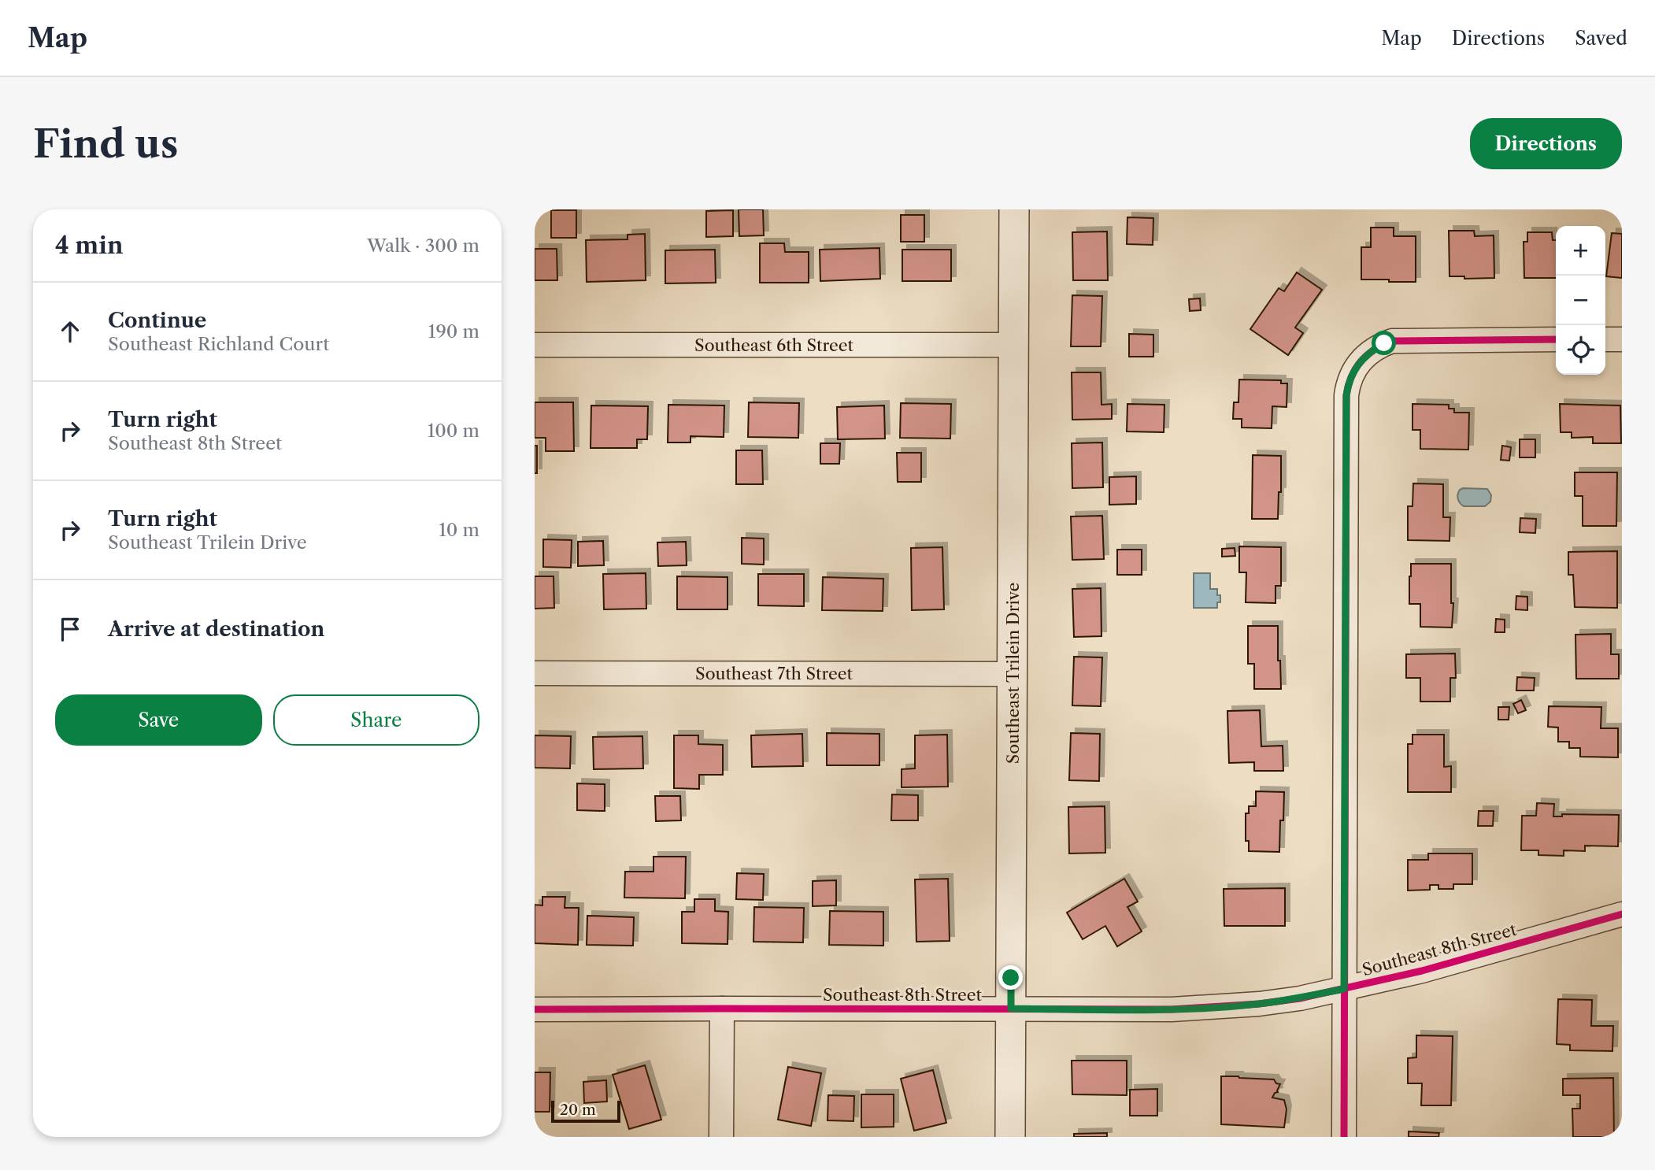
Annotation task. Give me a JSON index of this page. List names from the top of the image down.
{
  "streets": {
    "street": [
      "Southeast 6th Street",
      "Southeast 7th Street",
      "Southeast Trilein Drive",
      "Southeast 8th Street"
    ]
  },
  "crossings": [
    ["Southeast 6th Street", "Southeast Trilein Drive"],
    ["Southeast 7th Street", "Southeast Trilein Drive"],
    ["Southeast Trilein Drive", "Southeast 8th Street"]
  ],
  "scale_bar": "20 m",
  "page": {
    "header": "Map",
    "nav": ["Map", "Directions", "Saved"],
    "buttons": [
      "Directions",
      ["Save", "Share"]
    ],
    "title": "Find us",
    "heading": ["4 min", "Walk · 300 m"],
    "map_buttons": ["+", "−"],
    "list": [
      ["Continue", "Southeast Richland Court", "190 m"],
      ["Turn right", "Southeast 8th Street", "100 m"],
      ["Turn right", "Southeast Trilein Drive", "10 m"],
      "Arrive at destination"
    ],
    "scale": "20 m"
  }
}
